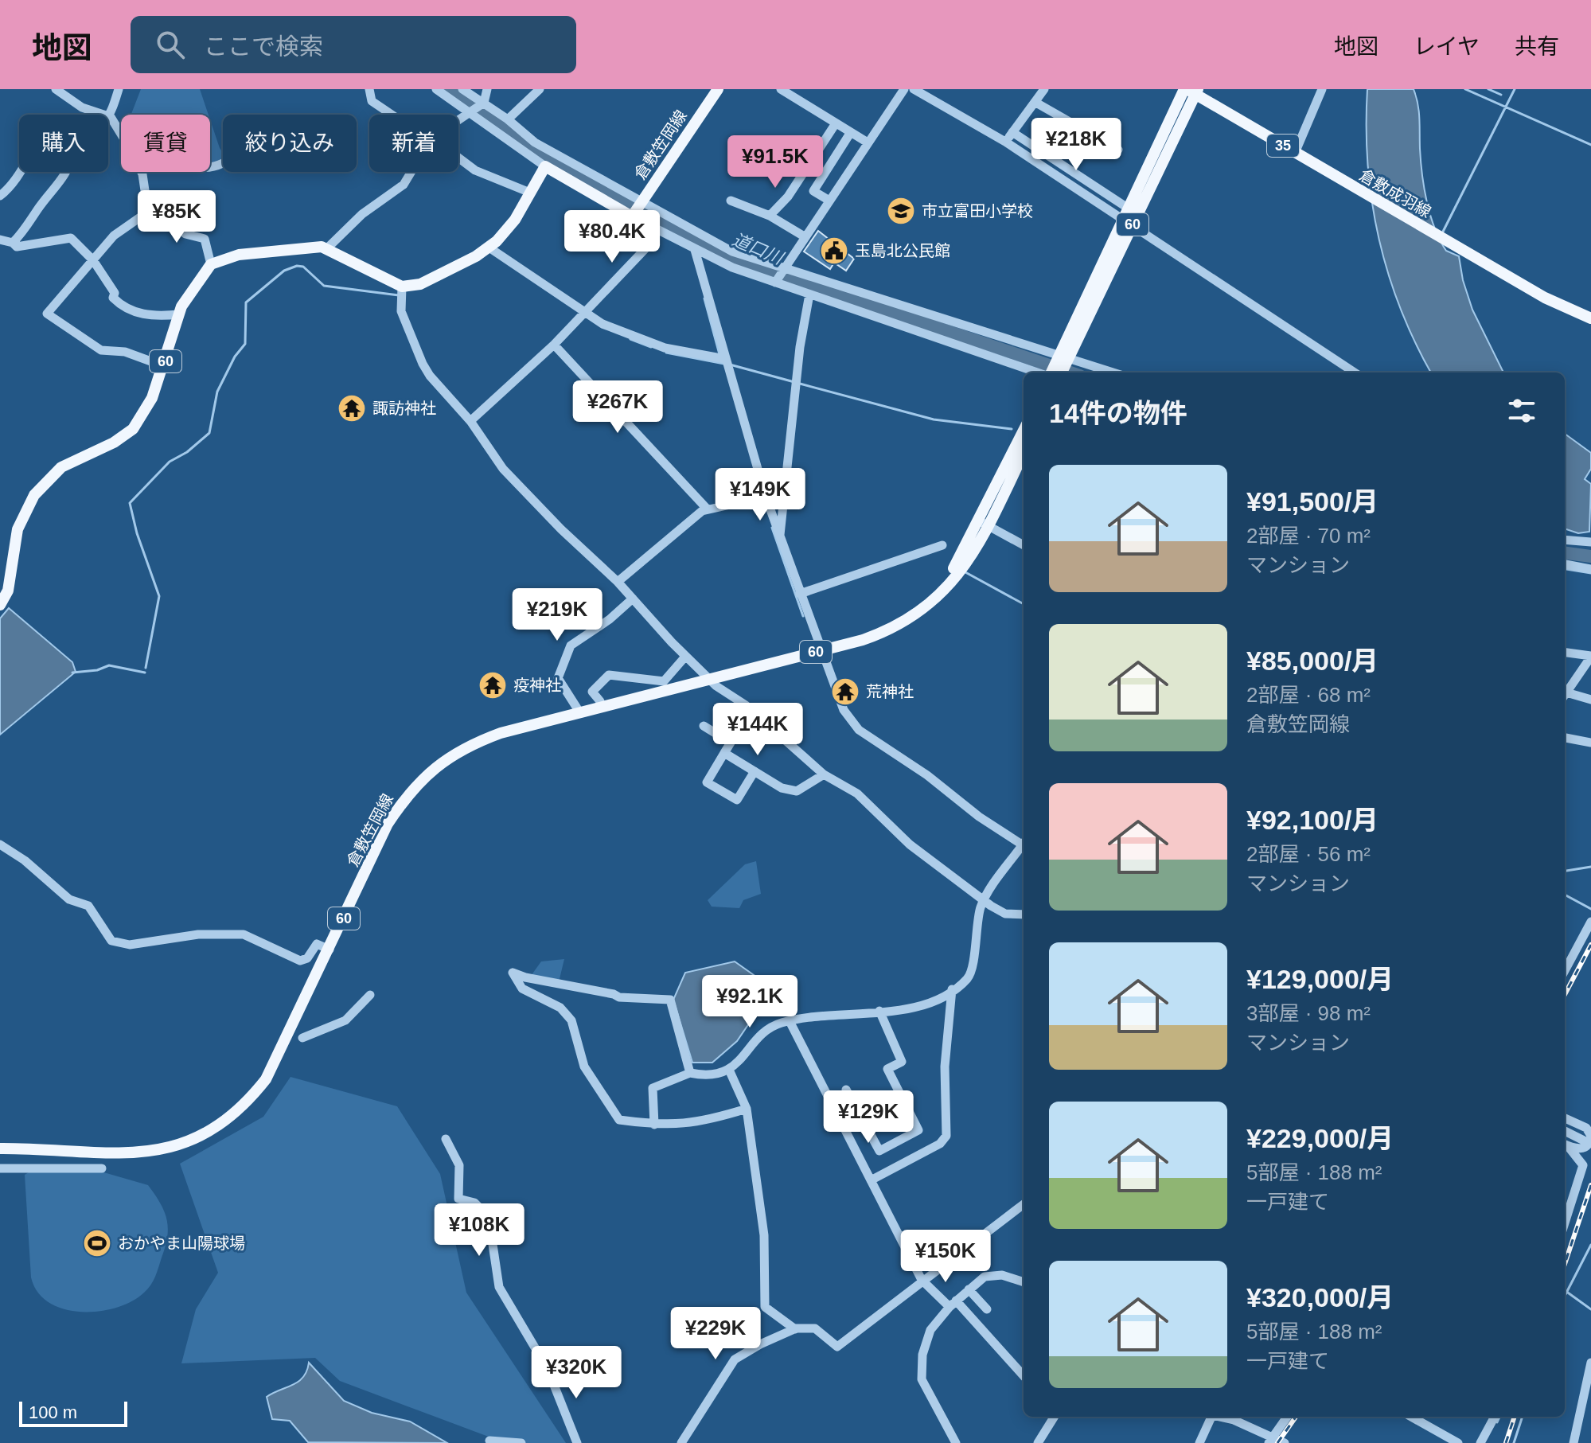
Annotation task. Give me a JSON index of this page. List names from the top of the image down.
{
  "streets": {
    "main road": [
      "倉敷笠岡線",
      "35",
      "倉敷成羽線",
      "60"
    ]
  },
  "crossings": [
    ["倉敷成羽線", "60"]
  ],
  "water": ["道口川"],
  "places": {
    "school or university": ["市立富田小学校"],
    "public building": ["玉島北公民館"],
    "temple": ["諏訪神社", "疫神社", "荒神社"],
    "sports": ["おかやま山陽球場"]
  },
  "scale_bar": "100 m",
  "page": {
    "header": "地図",
    "search": "ここで検索",
    "nav": ["地図", "レイヤ", "共有"],
    "chip": [
      "購入",
      "賃貸",
      "絞り込み",
      "新着"
    ],
    "price": [
      "¥218K",
      "¥91.5K",
      "¥85K",
      "¥80.4K",
      "¥267K",
      "¥149K",
      "¥219K",
      "¥144K",
      "¥92.1K",
      "¥129K",
      "¥108K",
      "¥150K",
      "¥229K",
      "¥320K"
    ],
    "heading": "14件の物件",
    "list": [
      {
        "name": "¥91,500/月",
        "note": "2部屋 · 70 m² · マンション"
      },
      {
        "name": "¥85,000/月",
        "note": "2部屋 · 68 m² · 倉敷笠岡線"
      },
      {
        "name": "¥92,100/月",
        "note": "2部屋 · 56 m² · マンション"
      },
      {
        "name": "¥129,000/月",
        "note": "3部屋 · 98 m² · マンション"
      },
      {
        "name": "¥229,000/月",
        "note": "5部屋 · 188 m² · 一戸建て"
      },
      {
        "name": "¥320,000/月",
        "note": "5部屋 · 188 m² · 一戸建て"
      }
    ],
    "scale": "100 m"
  }
}
